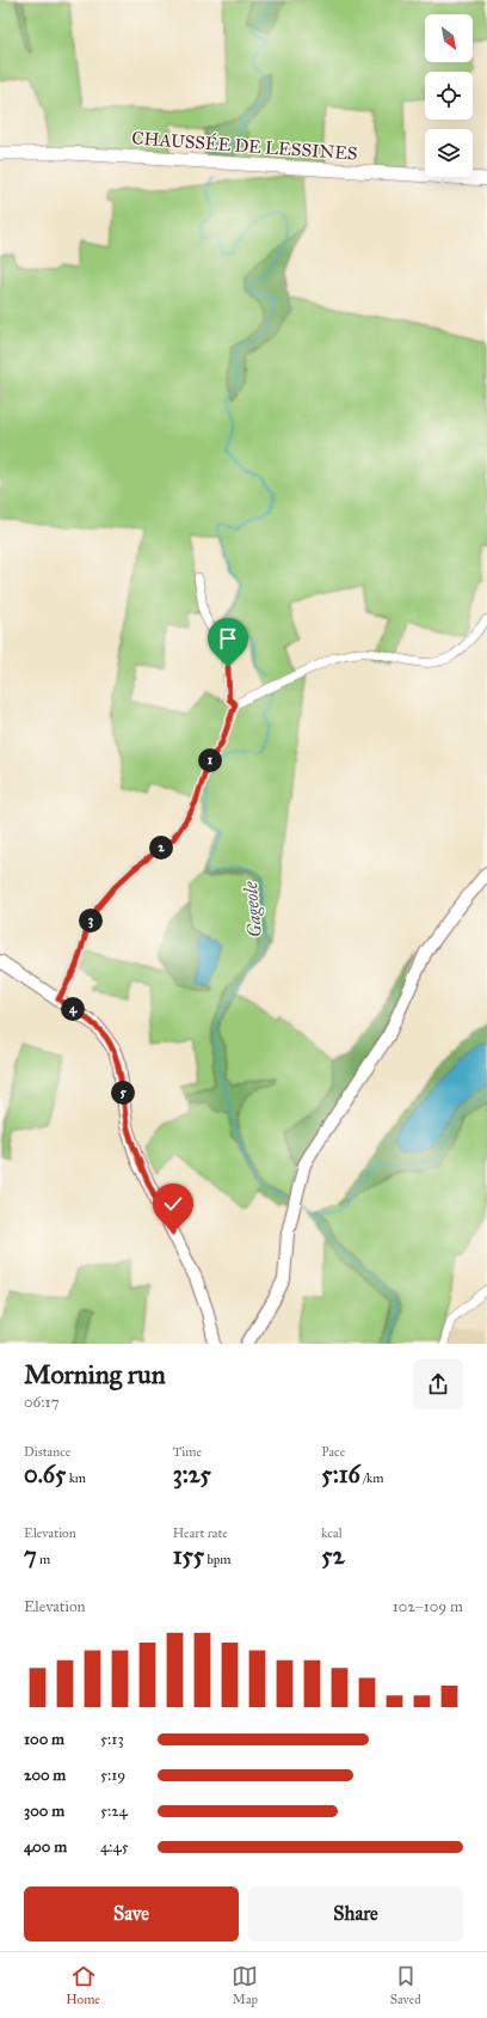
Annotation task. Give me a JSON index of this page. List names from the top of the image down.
{
  "streets": {
    "main road": ["CHAUSSÉE DE LESSINES"]
  },
  "water": ["Gageole"],
  "north": "bottom right",
  "page": {
    "pins": [
      "1",
      "2",
      "3",
      "4",
      "5"
    ],
    "heading": ["Morning run", "06:17"],
    "stats": [
      ["Distance", "0.65 km"],
      ["Time", "3:25"],
      ["Pace", "5:16 /km"],
      ["Elevation", "7 m"],
      ["Heart rate", "155 bpm"],
      ["kcal", "52"]
    ],
    "chart": ["Elevation", "102–109 m"],
    "list": [
      {
        "name": "100 m",
        "note": "5:13"
      },
      {
        "name": "200 m",
        "note": "5:19"
      },
      {
        "name": "300 m",
        "note": "5:24"
      },
      {
        "name": "400 m",
        "note": "4:45"
      }
    ],
    "buttons": ["Save", "Share"],
    "tabs": ["Home", "Map", "Saved"]
  }
}
